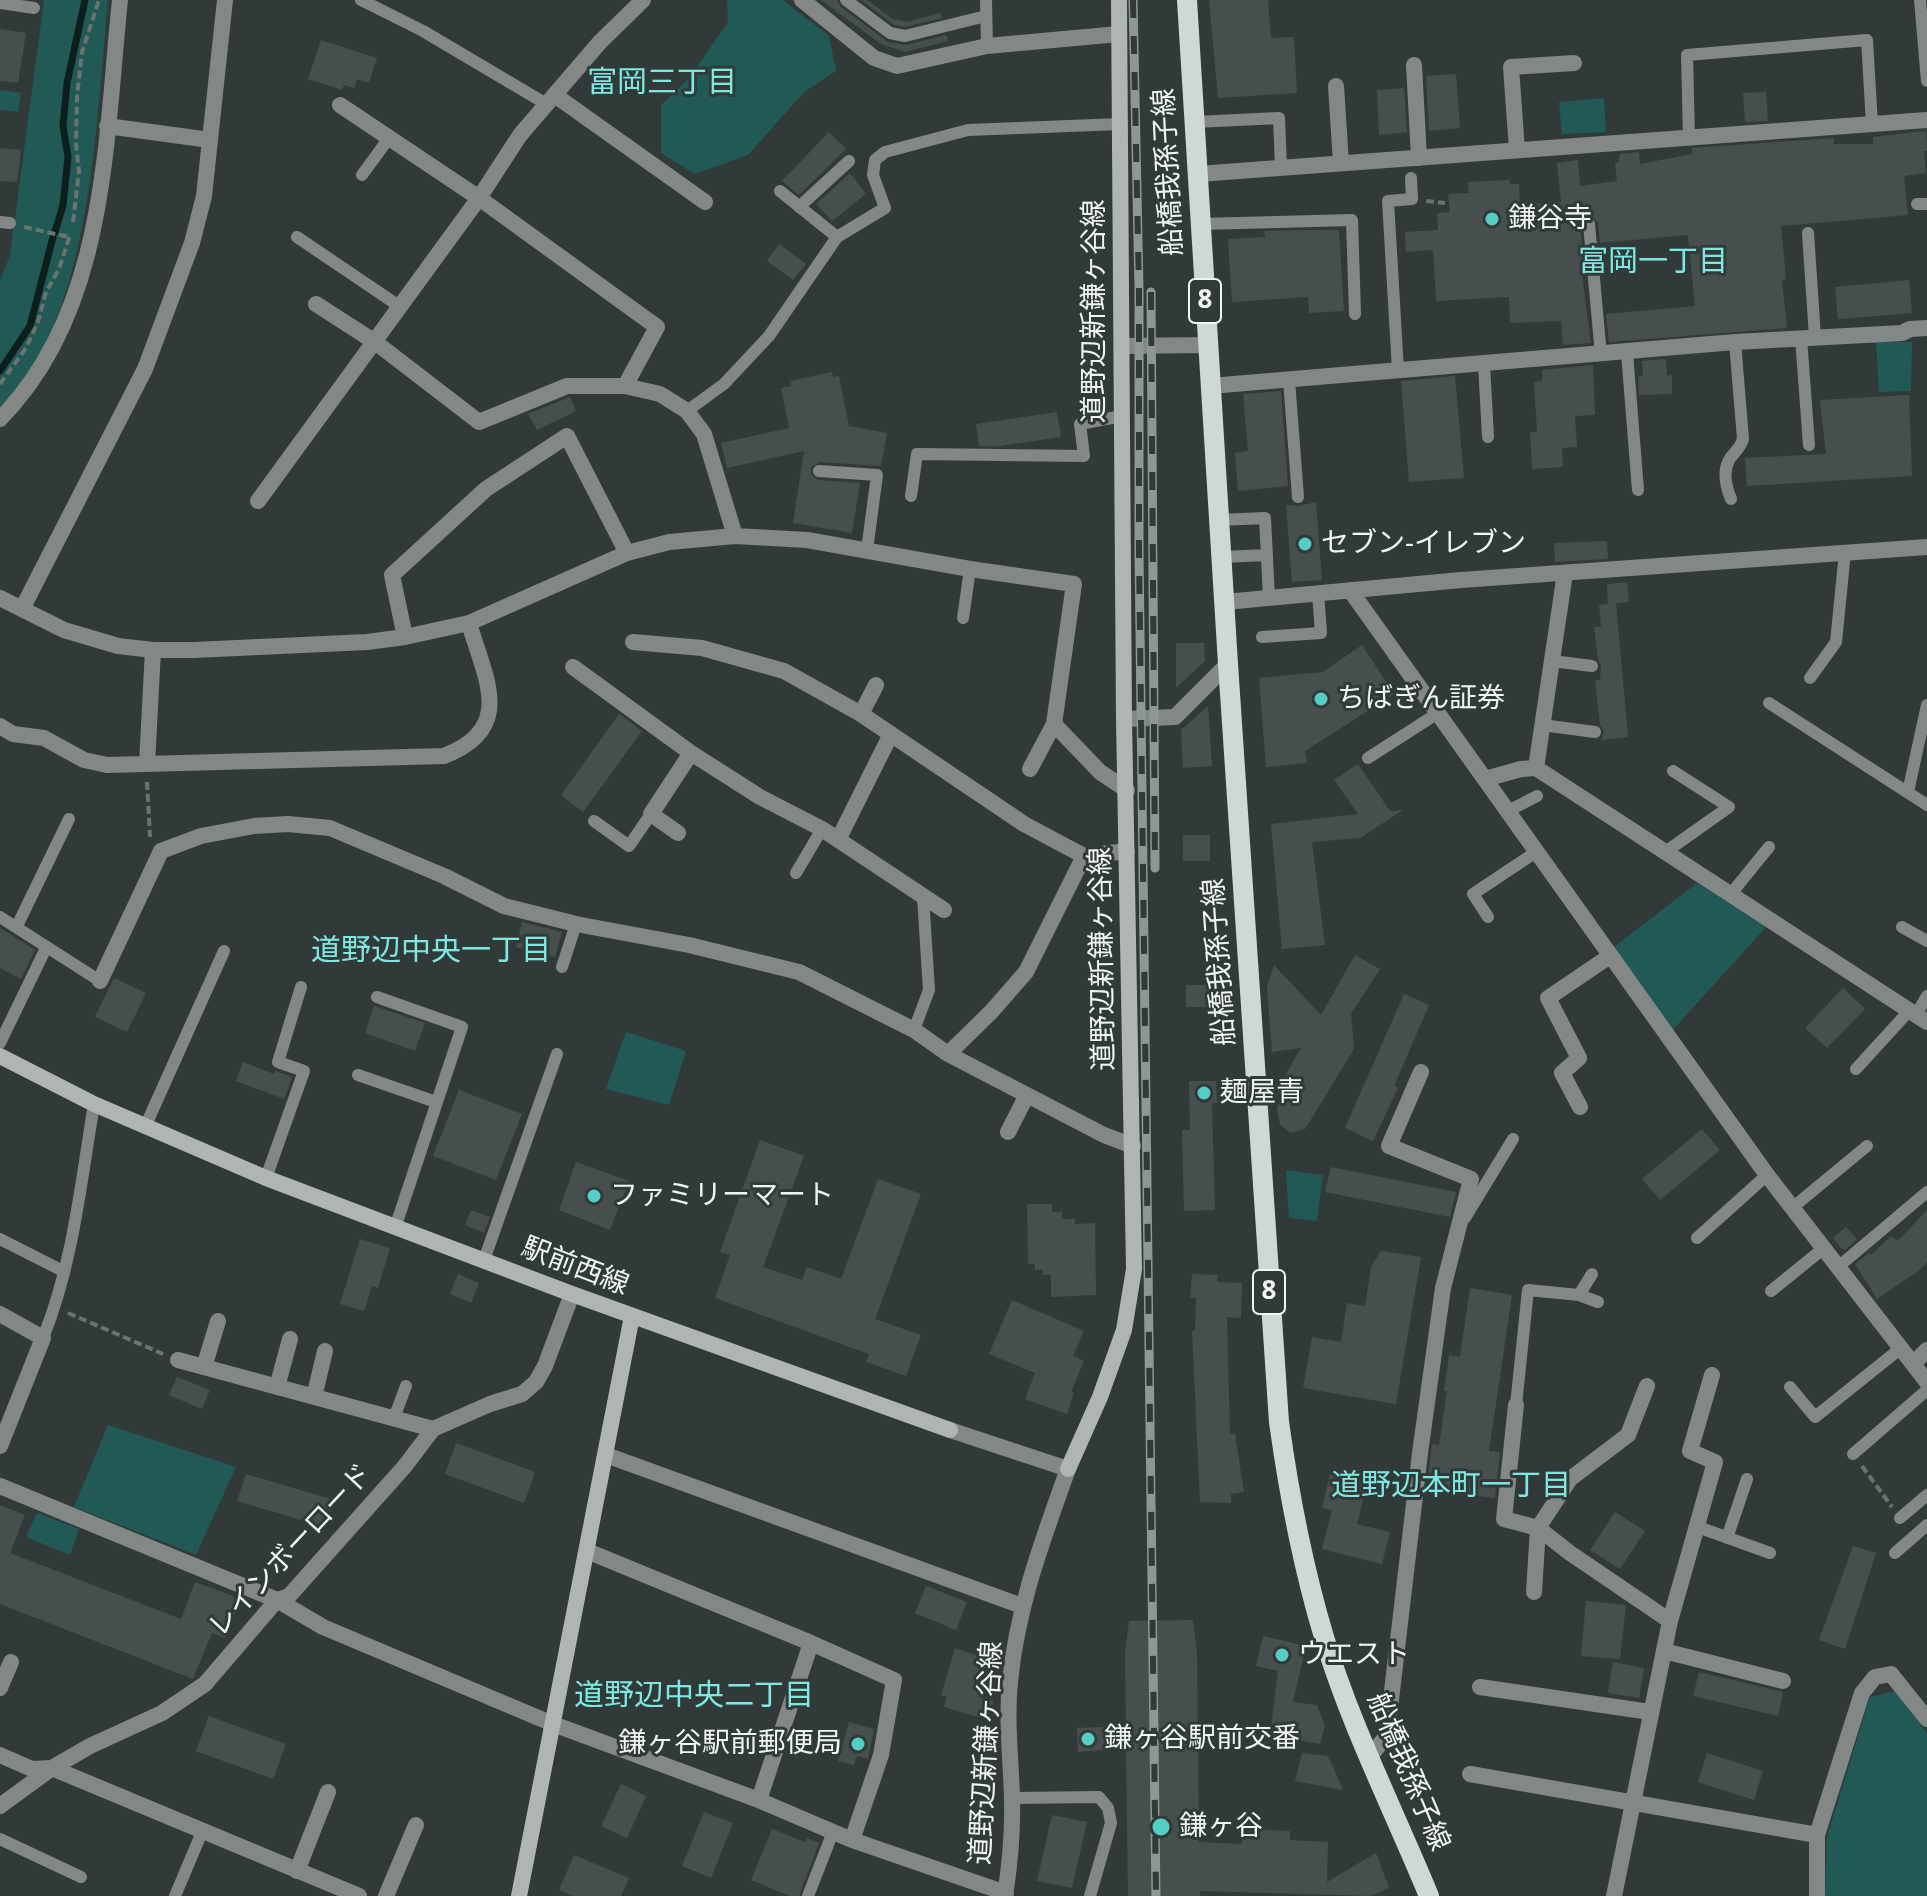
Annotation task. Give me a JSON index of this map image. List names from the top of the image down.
{
  "streets": {
    "main road": ["船橋我孫子線", "8"],
    "street": ["道野辺新鎌ヶ谷線", "駅前西線", "レインボーロード"]
  },
  "crossings": [
    ["駅前西線", "レインボーロード"]
  ],
  "districts": [
    "富岡三丁目",
    "富岡一丁目",
    "道野辺中央一丁目",
    "道野辺本町一丁目",
    "道野辺中央二丁目"
  ],
  "places": [
    "鎌谷寺",
    "セブン-イレブン",
    "ちばぎん証券",
    "麺屋青",
    "ファミリーマート",
    "ウエスト",
    "鎌ヶ谷駅前交番",
    "鎌ヶ谷駅前郵便局",
    "鎌ヶ谷"
  ]
}
